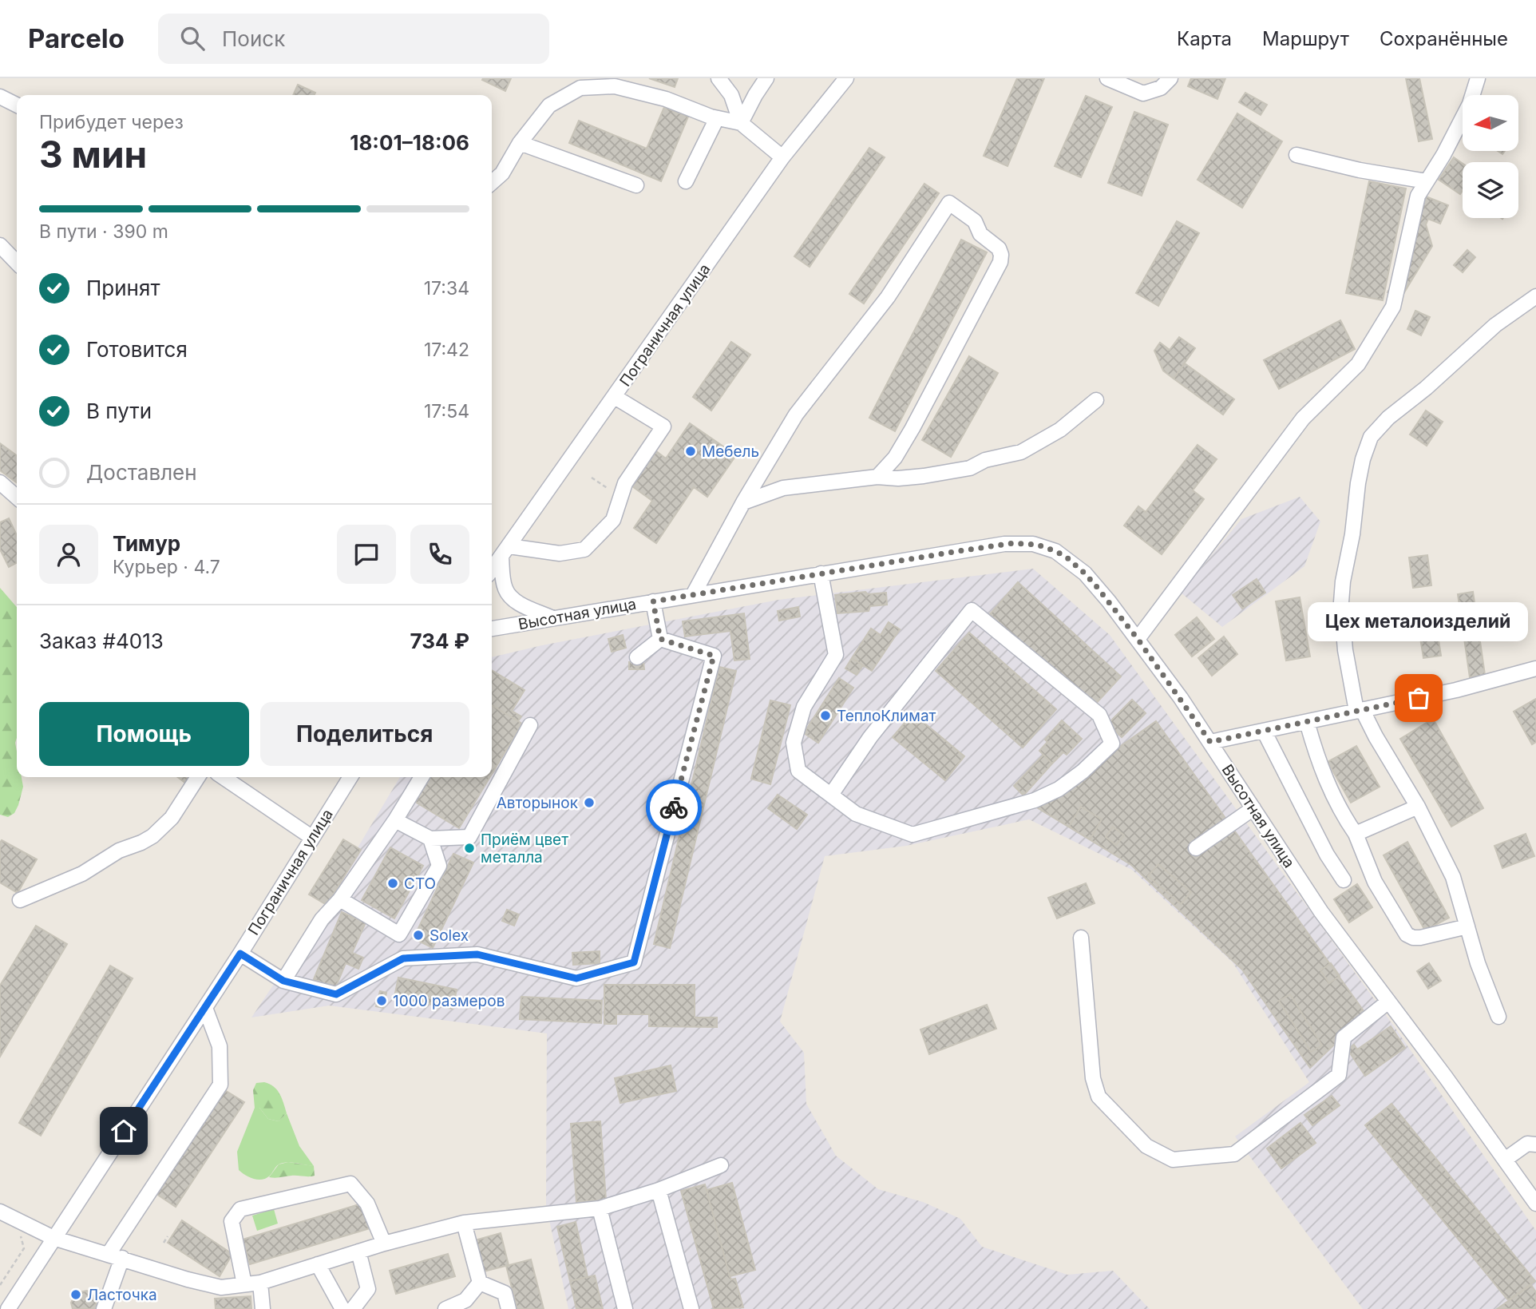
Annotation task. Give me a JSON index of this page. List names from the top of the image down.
{
  "streets": {
    "street": ["Пограничная улица", "Высотная улица"]
  },
  "places": [
    "Мебель",
    "Цех металоизделий",
    "ТеплоКлимат",
    "Авторынок",
    "Приём цвет металла",
    "СТО",
    "Solex",
    "1000 размеров",
    "Ласточка"
  ],
  "north": "left",
  "page": {
    "header": "Parcelo",
    "search": "Поиск",
    "nav": ["Карта", "Маршрут", "Сохранённые"],
    "heading": ["3 мин", "Прибудет через", "18:01–18:06"],
    "panel": [
      "Тимур",
      "Курьер · 4.7",
      "Заказ #4013",
      "734 ₽"
    ],
    "bar": "В пути · 390 m",
    "list": [
      ["Принят", "17:34"],
      ["Готовится", "17:42"],
      ["В пути", "17:54"],
      "Доставлен"
    ],
    "bubble": "Цех металоизделий",
    "buttons": ["Помощь", "Поделиться"]
  }
}
